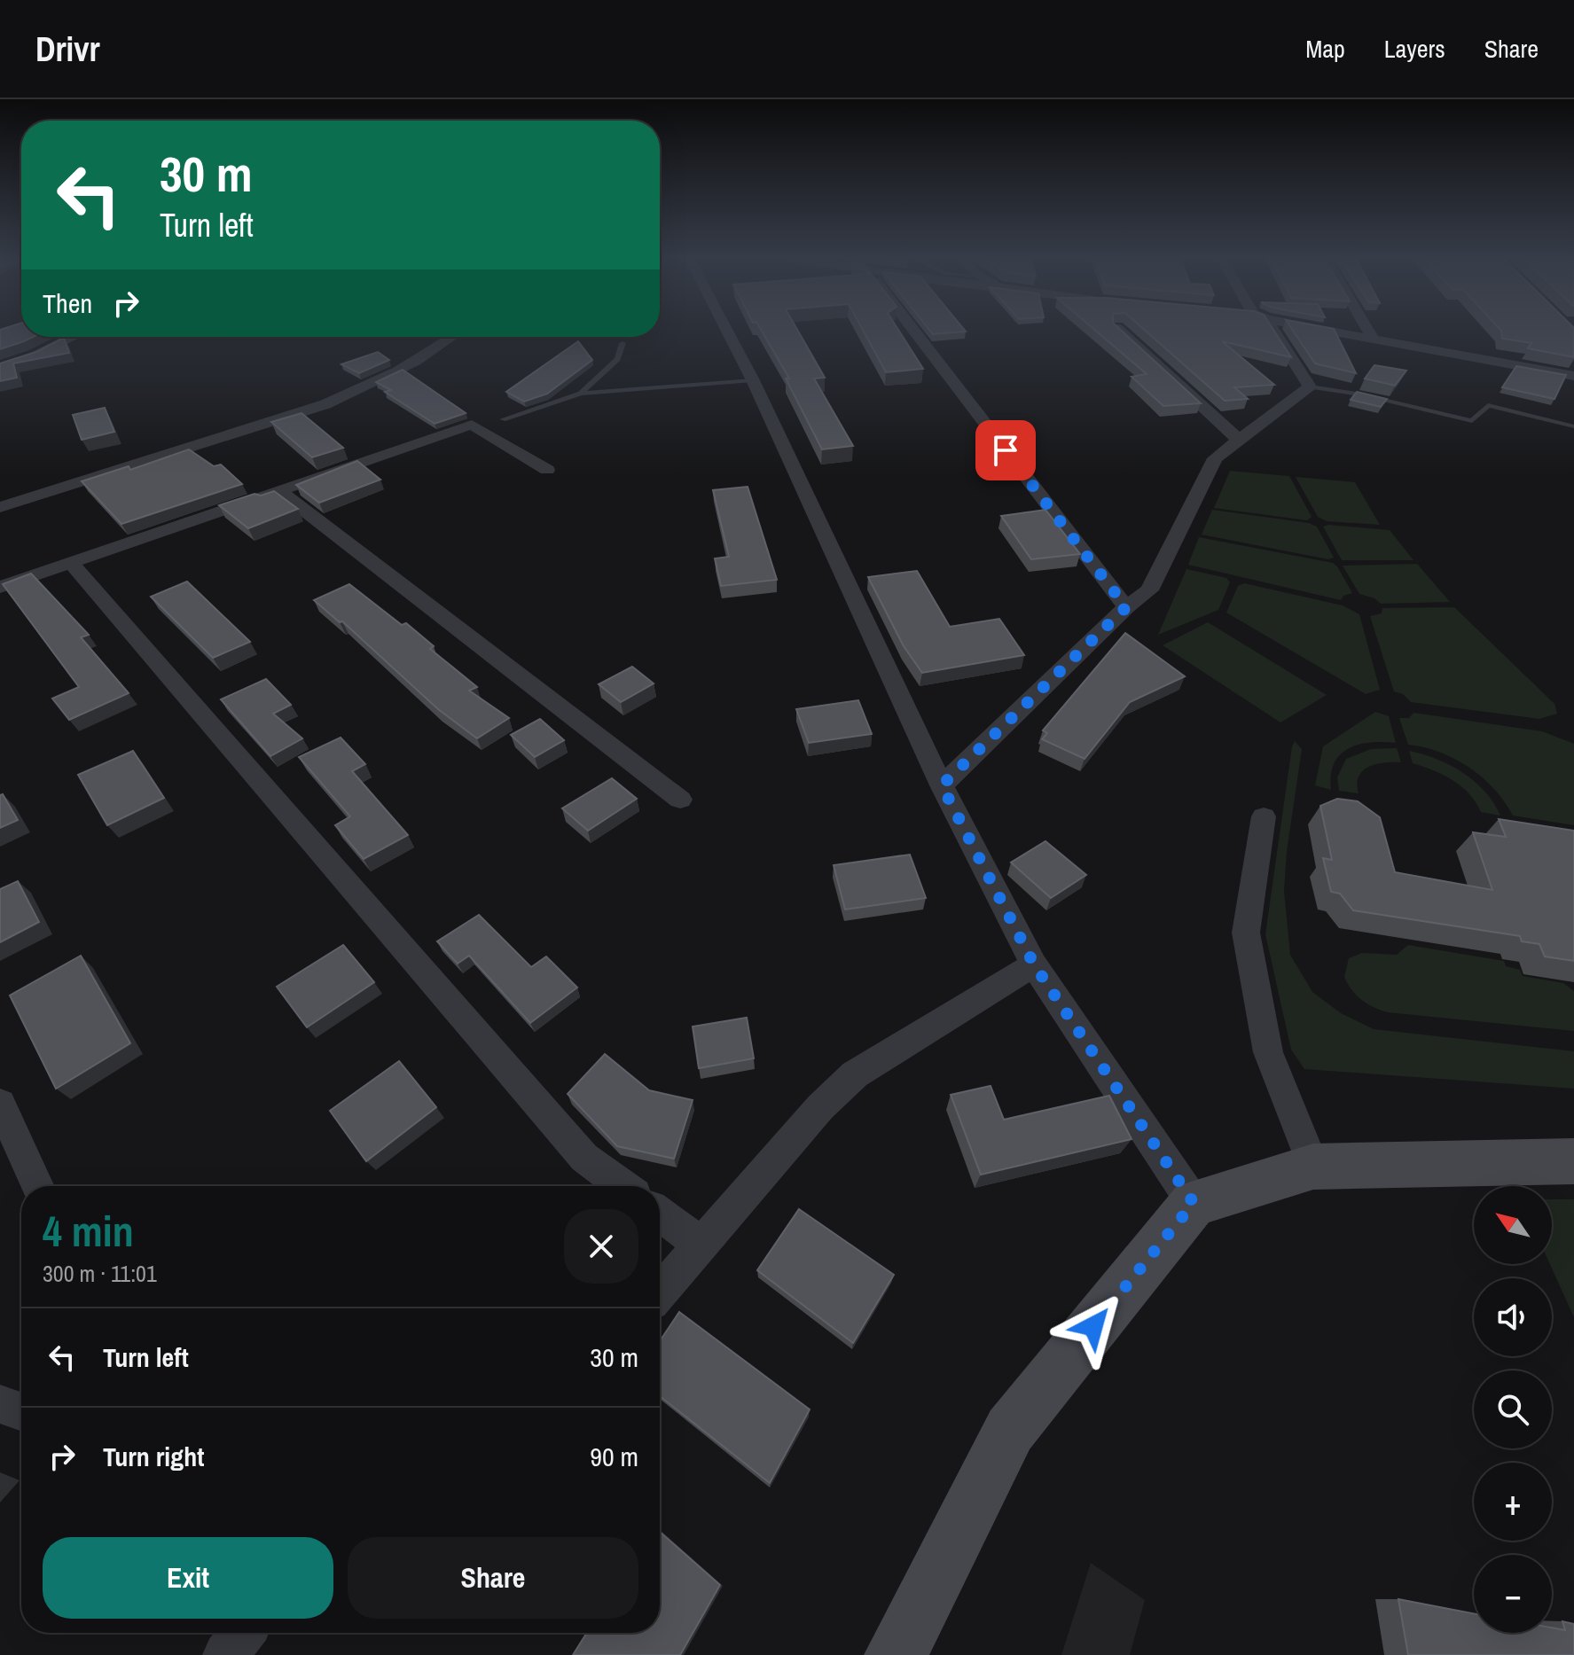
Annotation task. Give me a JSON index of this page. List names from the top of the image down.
{
  "north": "top left",
  "page": {
    "header": "Drivr",
    "nav": ["Map", "Layers", "Share"],
    "turn": ["30 m", "Turn left"],
    "then": "Then",
    "map_buttons": ["+", "−"],
    "heading": ["4 min", "300 m · 11:01"],
    "list": [
      {
        "name": "Turn left",
        "value": "30 m"
      },
      {
        "name": "Turn right",
        "value": "90 m"
      }
    ],
    "buttons": ["Exit", "Share"]
  }
}
